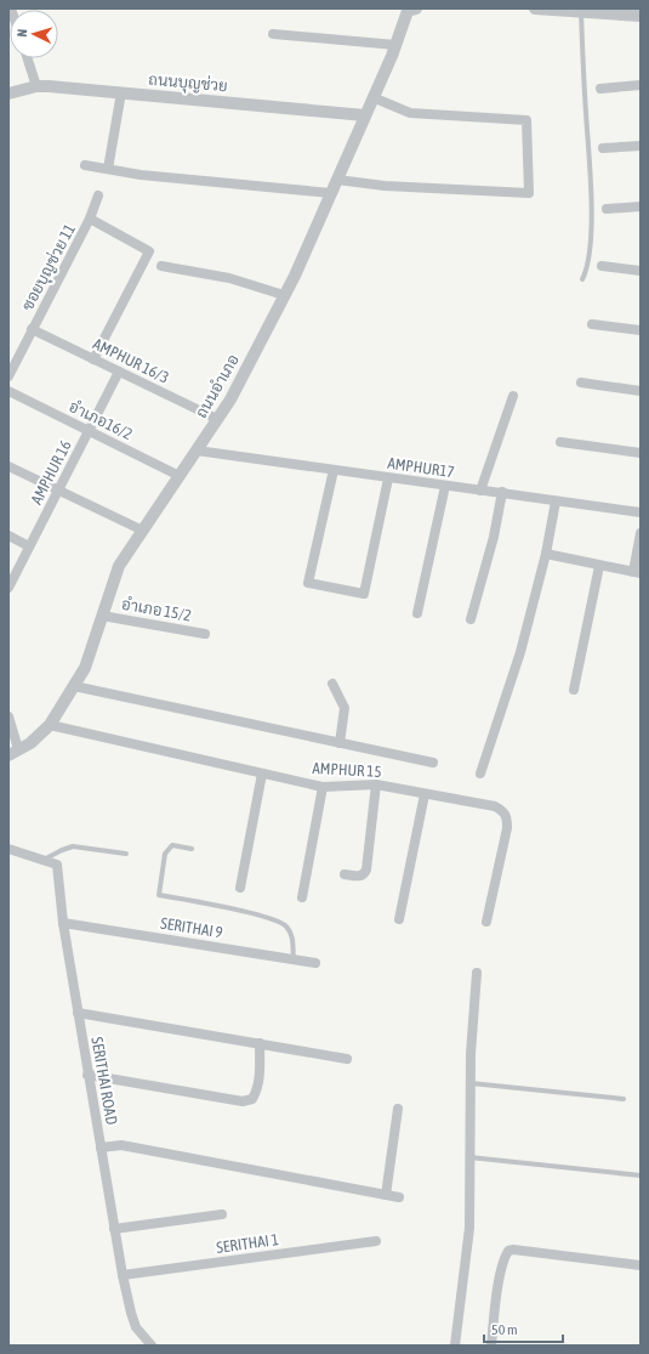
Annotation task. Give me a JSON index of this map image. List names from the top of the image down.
{
  "streets": {
    "street": [
      "ถนนบุญช่วย",
      "ซอยบุญช่วย 11",
      "AMPHUR 16/3",
      "ถนนอำเภอ",
      "อำเภอ16/2",
      "AMPHUR17",
      "AMPHUR 16",
      "อำเภอ 15/2",
      "AMPHUR 15",
      "SERITHAI 9",
      "SERITHAI ROAD",
      "SERITHAI 1"
    ]
  },
  "crossings": [
    ["ถนนบุญช่วย", "ถนนอำเภอ"],
    ["ซอยบุญช่วย 11", "AMPHUR 16/3"],
    ["AMPHUR 16/3", "ถนนอำเภอ"],
    ["AMPHUR 16/3", "AMPHUR 16"],
    ["ถนนอำเภอ", "อำเภอ16/2"],
    ["ถนนอำเภอ", "AMPHUR17"],
    ["ถนนอำเภอ", "อำเภอ 15/2"],
    ["ถนนอำเภอ", "AMPHUR 15"],
    ["อำเภอ16/2", "AMPHUR 16"],
    ["SERITHAI 9", "SERITHAI ROAD"],
    ["SERITHAI ROAD", "SERITHAI 1"]
  ],
  "scale_bar": "50 m",
  "north": "left"
}
